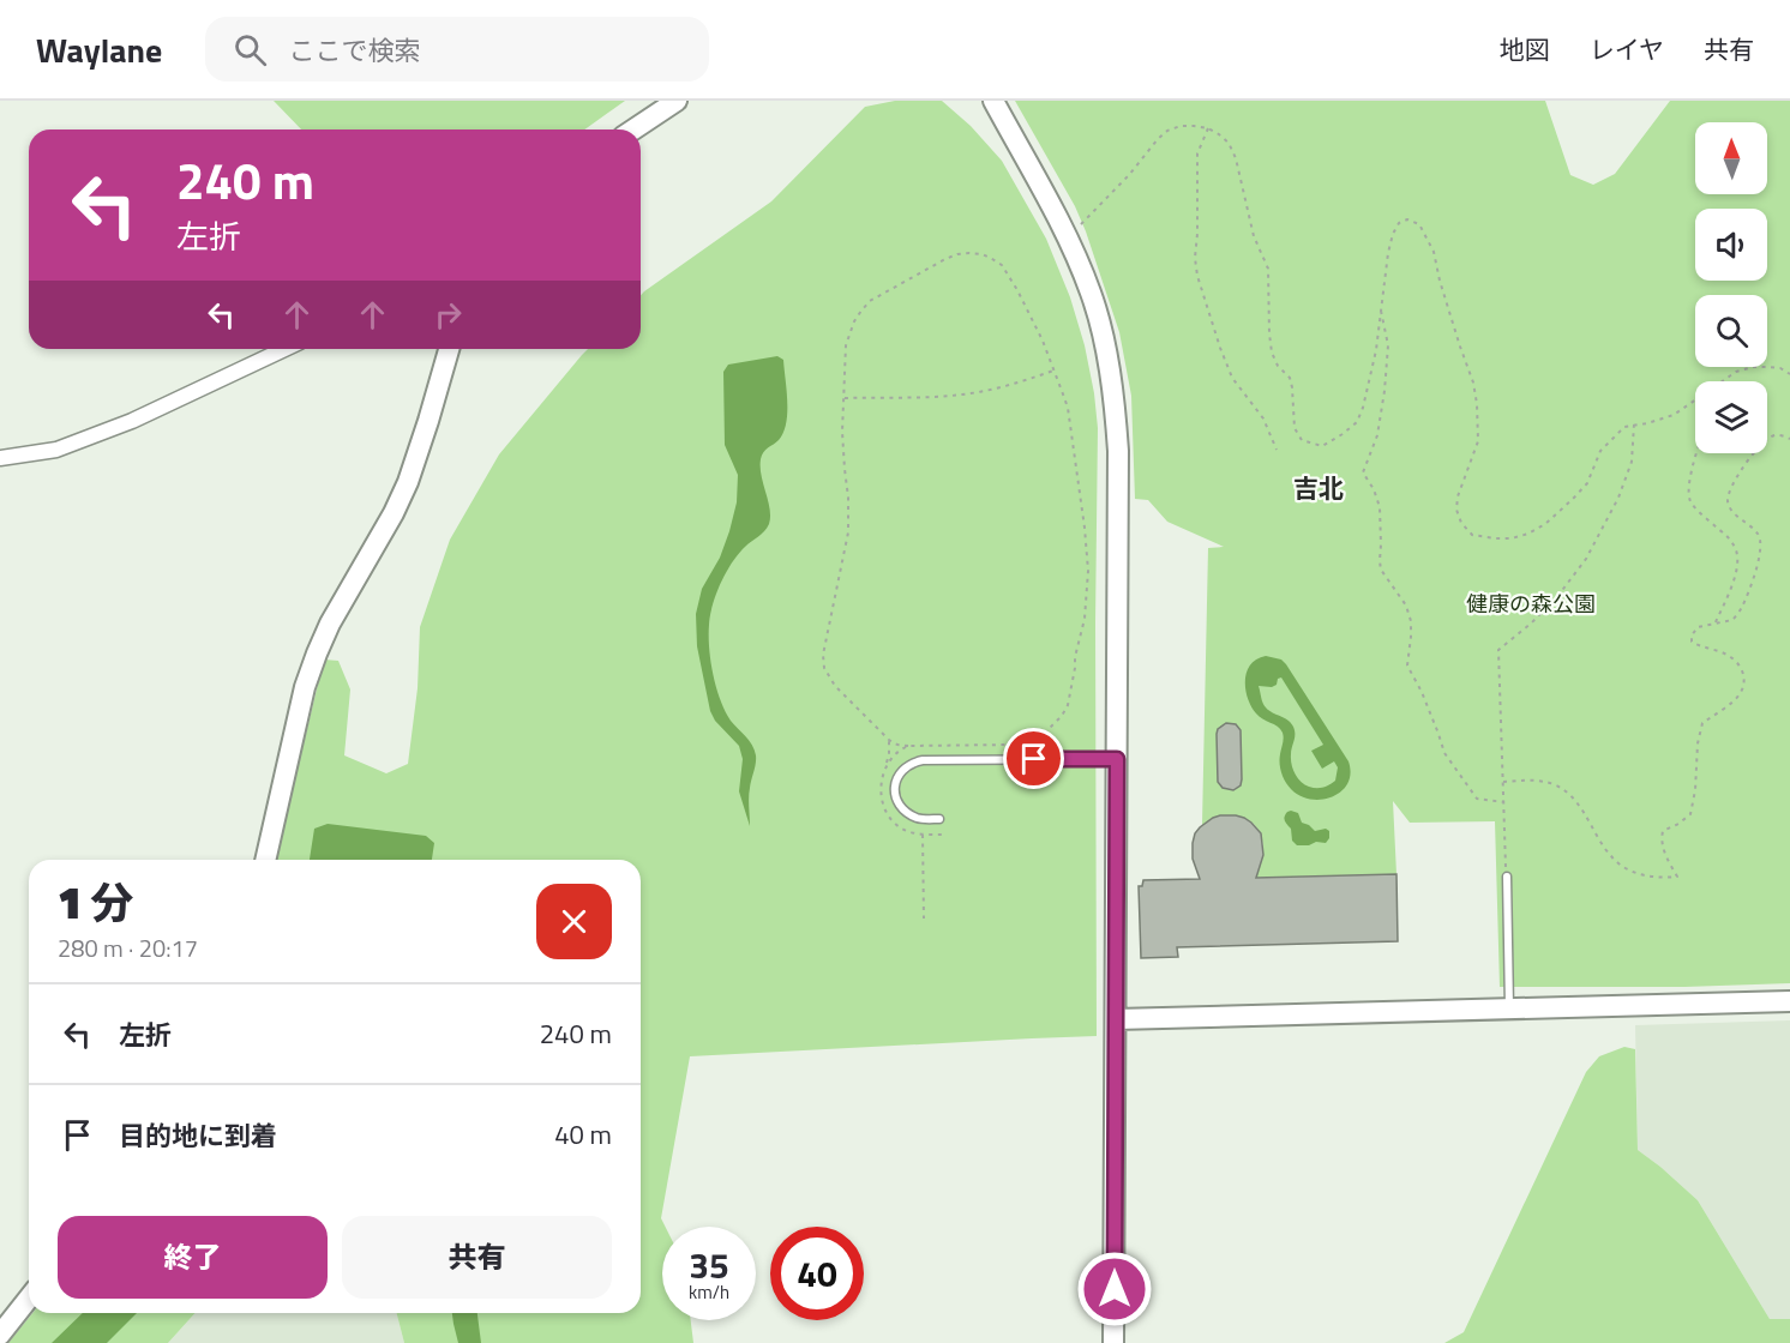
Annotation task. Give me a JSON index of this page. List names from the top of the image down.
{
  "districts": ["吉北"],
  "parks": ["健康の森公園"],
  "north": "top",
  "page": {
    "header": "Waylane",
    "search": "ここで検索",
    "nav": ["地図", "レイヤ", "共有"],
    "turn": ["240 m", "左折"],
    "heading": ["1 分", "280 m · 20:17"],
    "list": [
      {
        "name": "左折",
        "value": "240 m"
      },
      {
        "name": "目的地に到着",
        "value": "40 m"
      }
    ],
    "buttons": ["終了", "共有"],
    "speed": "35 km/h",
    "limit": "40"
  }
}
